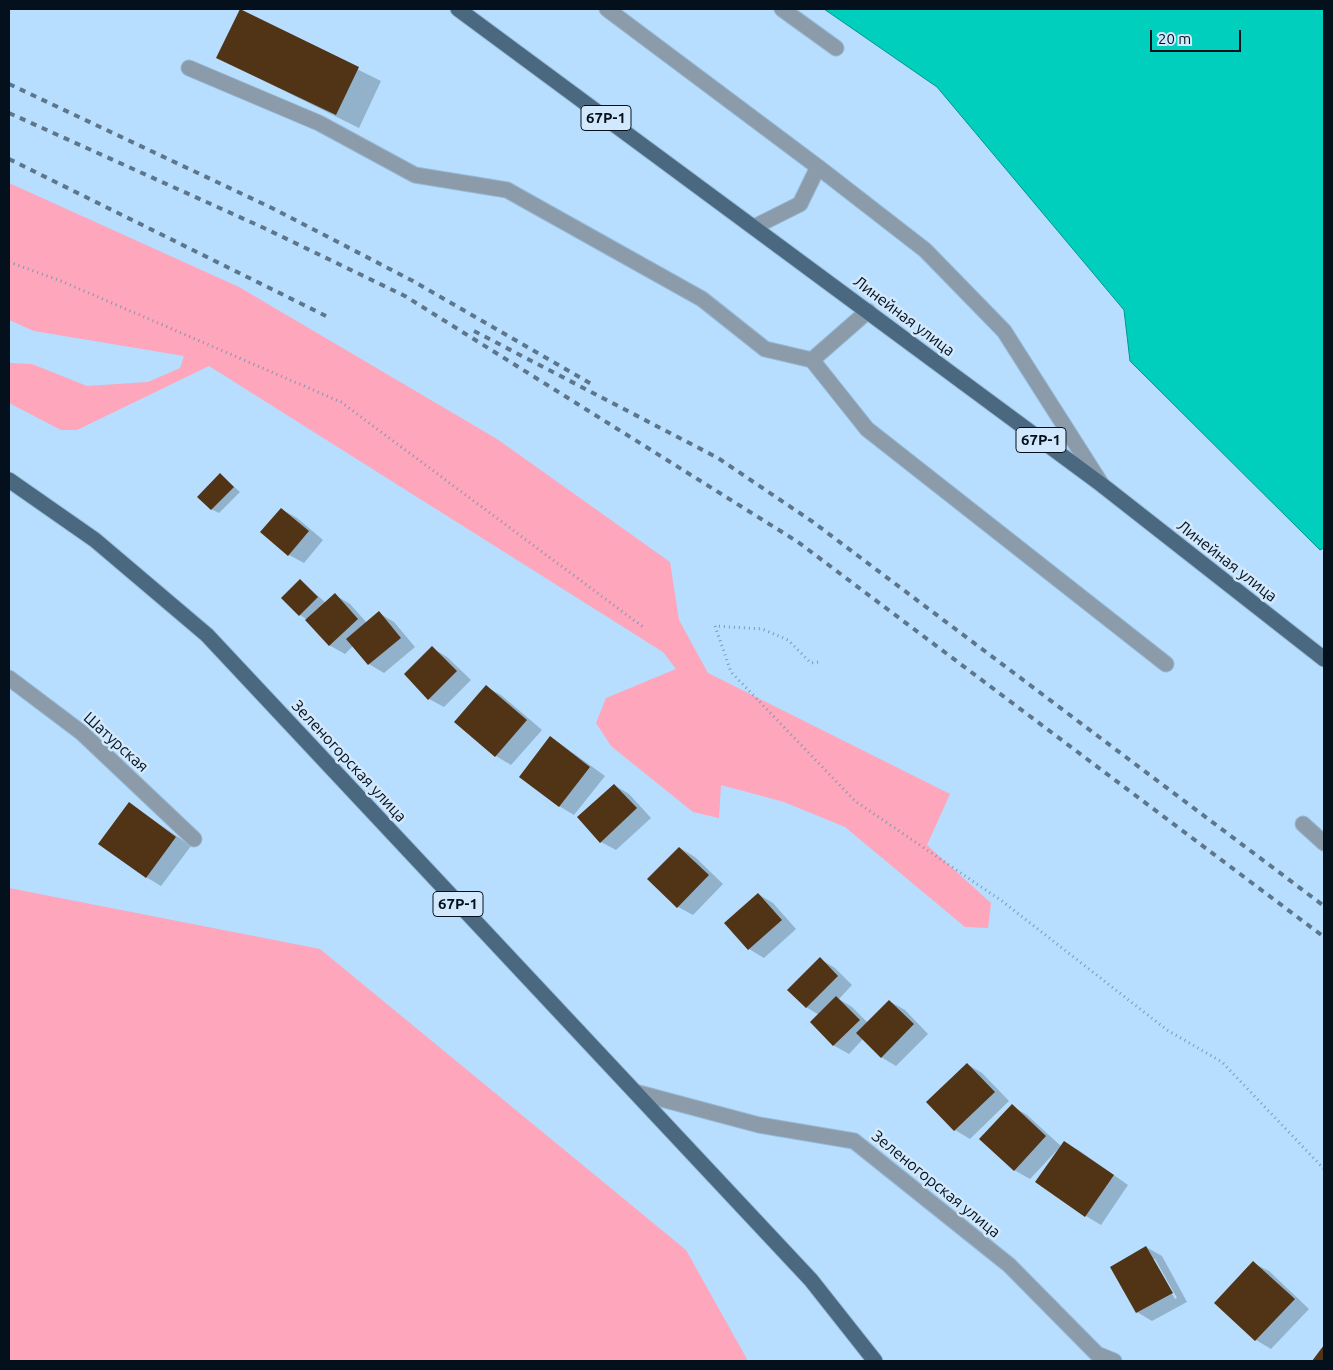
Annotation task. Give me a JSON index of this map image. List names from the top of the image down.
{
  "streets": {
    "main road": ["67Р-1", "Линейная улица", "Зеленогорская улица"],
    "street": ["Шатурская"]
  },
  "scale_bar": "20 m"
}
